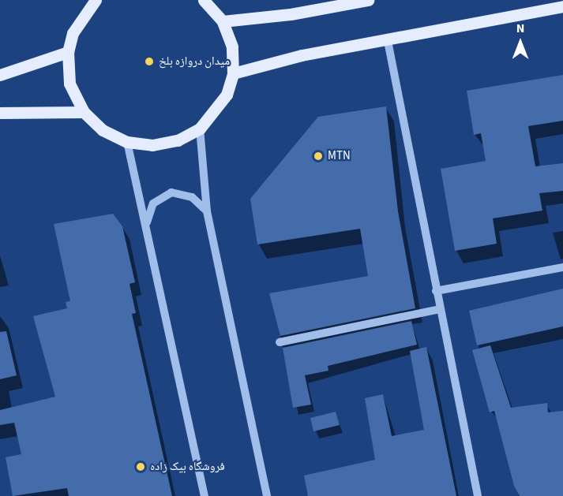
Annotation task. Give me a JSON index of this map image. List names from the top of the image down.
{
  "places": ["میدان دروازه بلخ", "MTN", "فروشگاه بیک زاده"],
  "north": "top"
}
